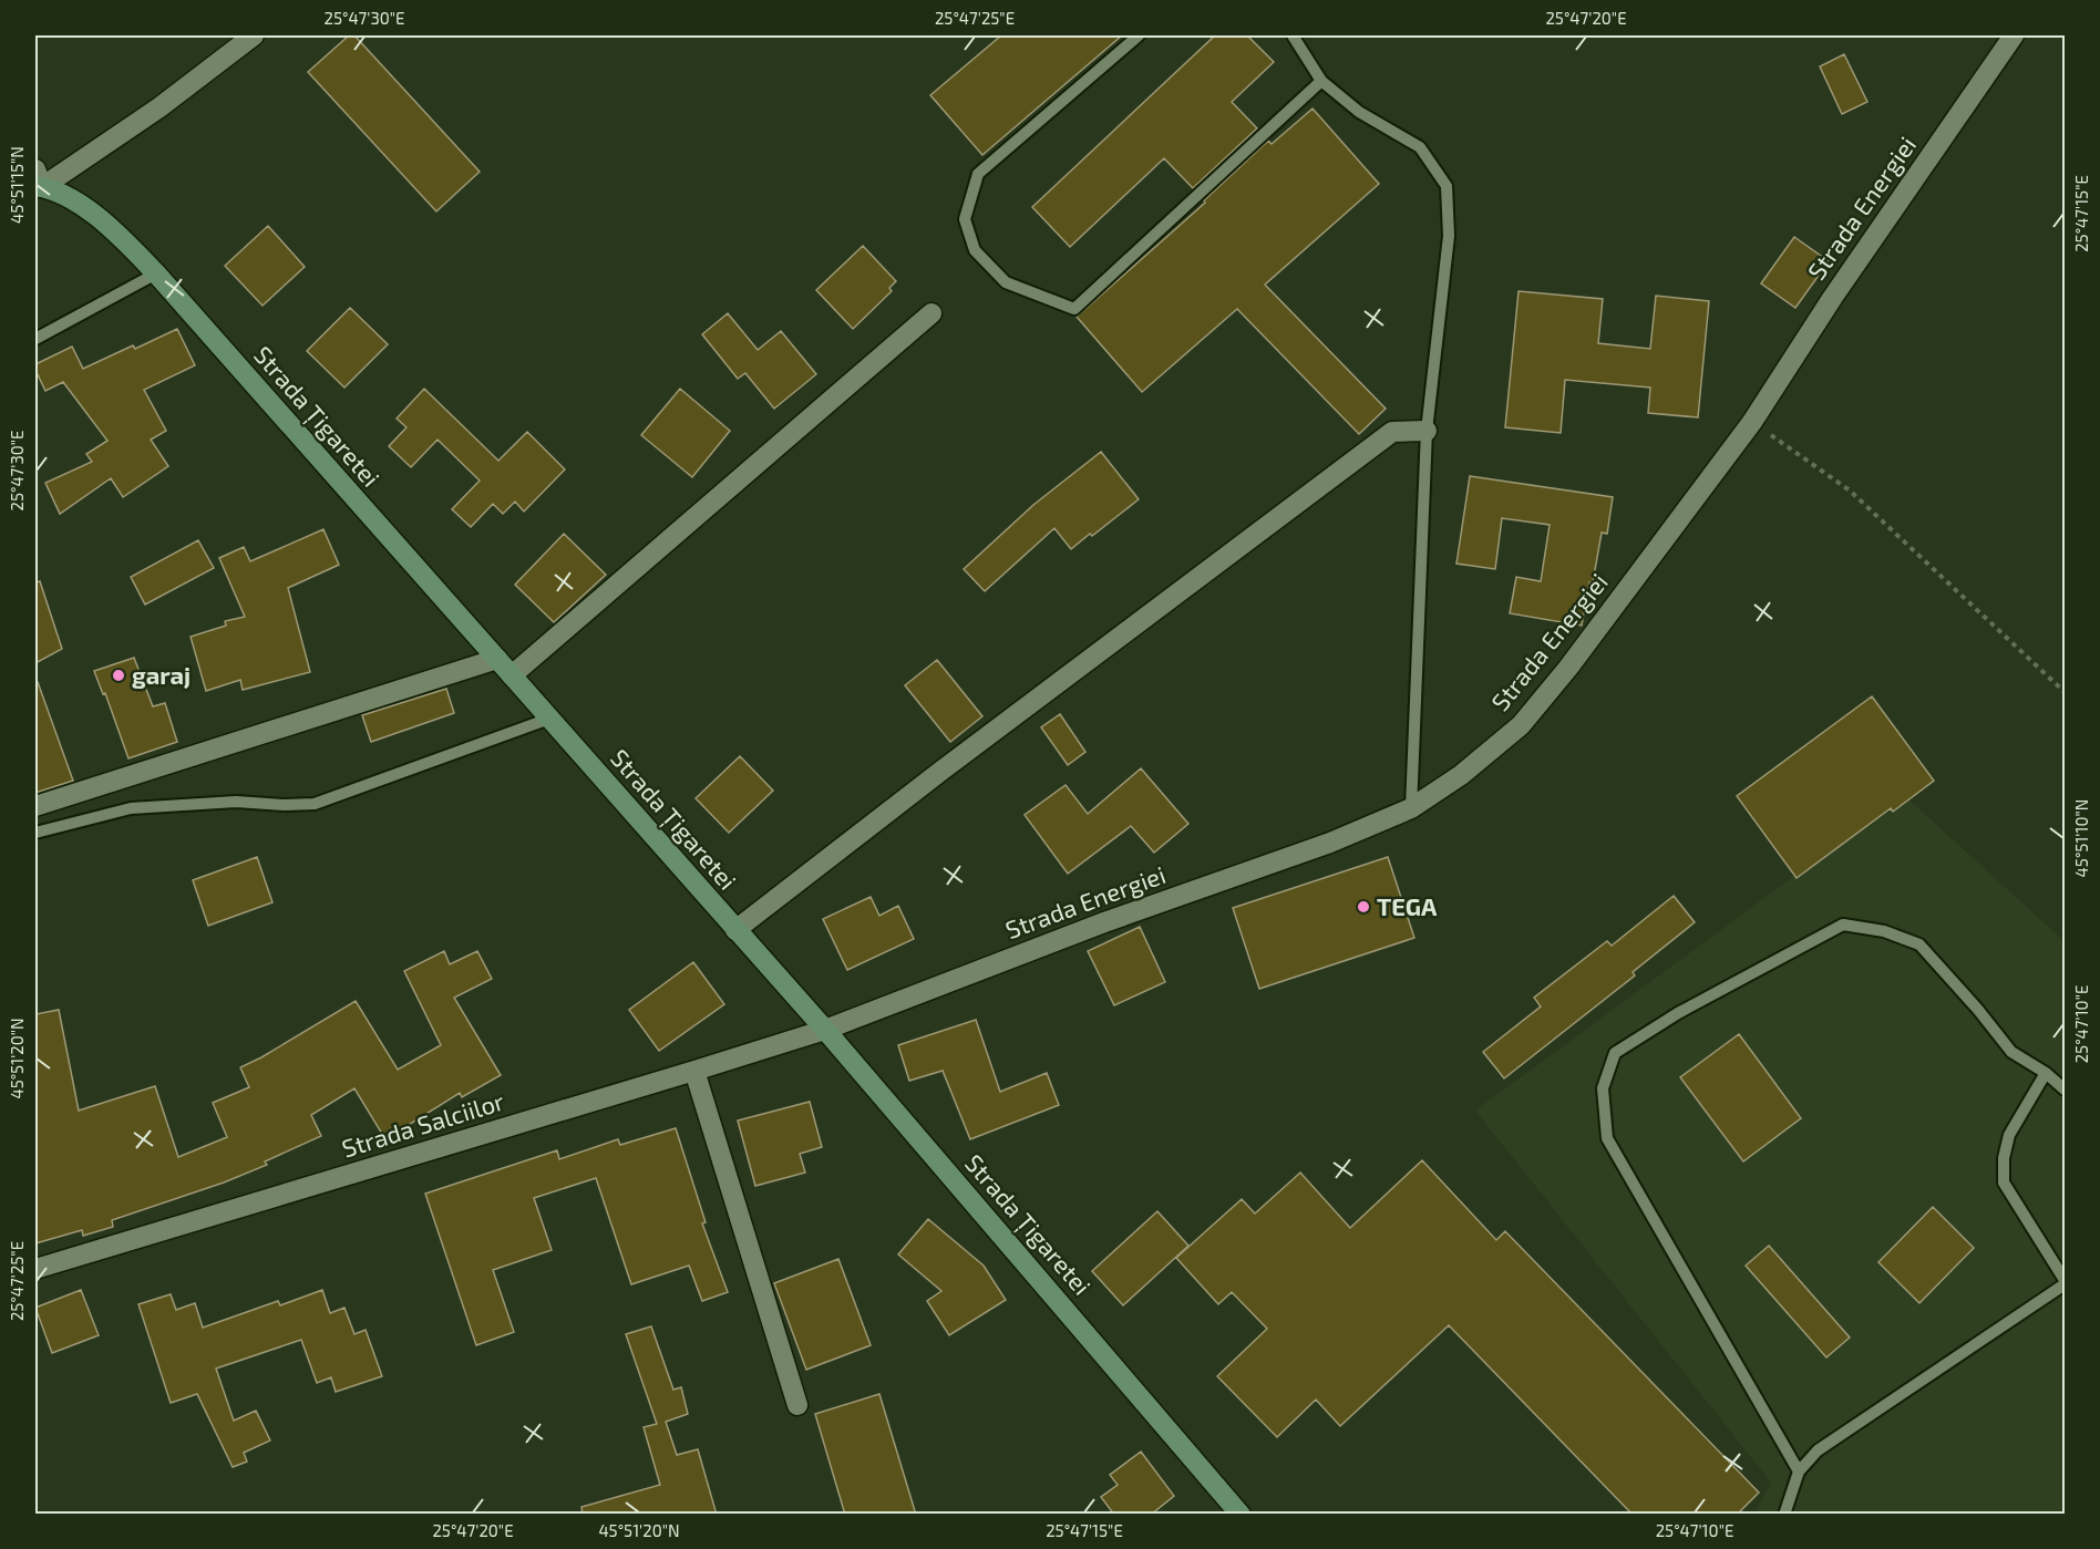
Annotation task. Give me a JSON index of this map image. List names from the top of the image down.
{
  "streets": {
    "main road": ["Strada Țigaretei"],
    "street": ["Strada Energiei", "Strada Salciilor"]
  },
  "crossings": [
    ["Strada Energiei", "Strada Țigaretei"],
    ["Strada Energiei", "Strada Salciilor"],
    ["Strada Țigaretei", "Strada Salciilor"]
  ],
  "places": ["garaj", "TEGA"],
  "coordinates": [
    "25°47'30\"E",
    "25°47'25\"E",
    "25°47'20\"E",
    "45°51'15\"N",
    "25°47'15\"E",
    "45°51'10\"N",
    "25°47'10\"E",
    "45°51'20\"N"
  ]
}
